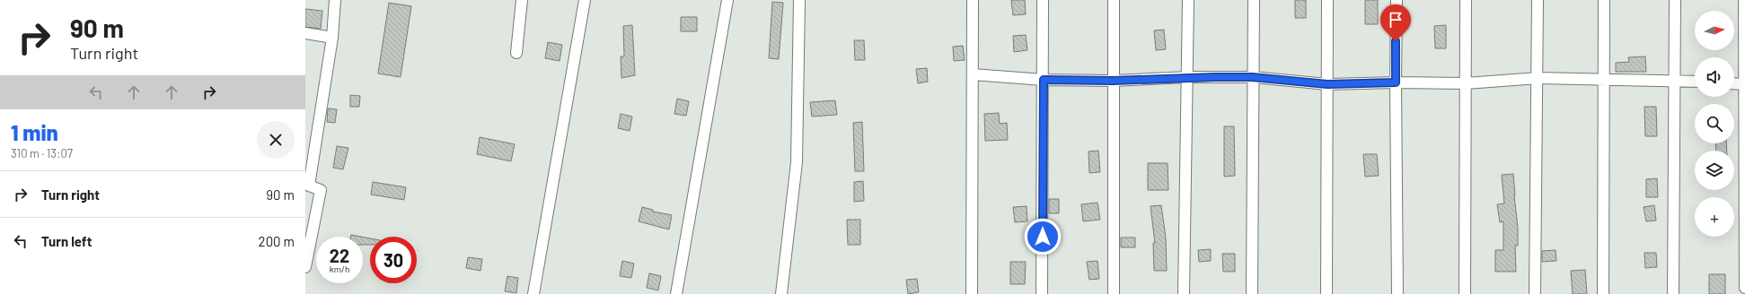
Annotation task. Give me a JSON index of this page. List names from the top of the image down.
{
  "north": "right",
  "page": {
    "turn": ["90 m", "Turn right"],
    "map_buttons": "+",
    "heading": ["1 min", "310 m · 13:07"],
    "list": [
      {
        "name": "Turn right",
        "value": "90 m"
      },
      {
        "name": "Turn left",
        "value": "200 m"
      }
    ],
    "speed": "22 km/h",
    "limit": "30"
  }
}
